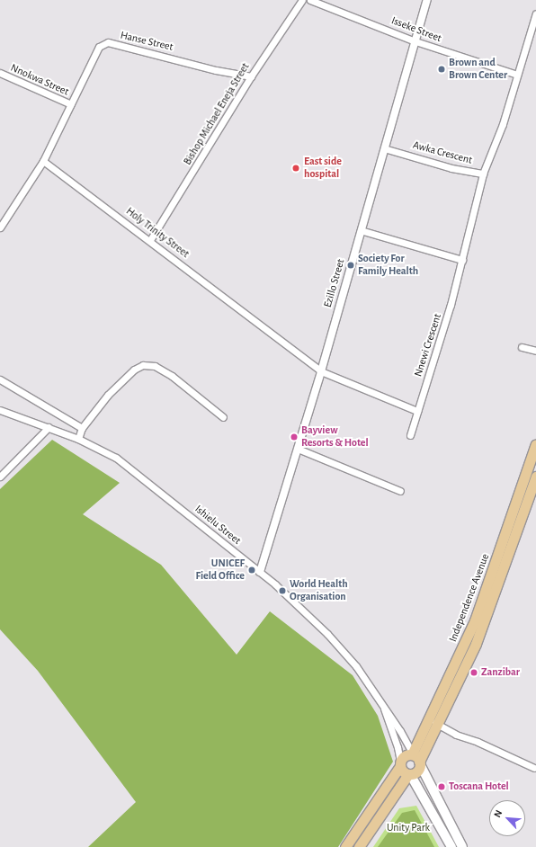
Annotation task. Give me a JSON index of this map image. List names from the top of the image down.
{
  "streets": {
    "main road": ["Independence Avenue"],
    "street": [
      "Isseke Street",
      "Hanse Street",
      "Nnokwa Street",
      "Bishop Michael Eneja Street",
      "Awka Crescent",
      "Holy Trinity Street",
      "Ezillo Street",
      "Nnewi Crescent",
      "Ishielu Street"
    ]
  },
  "crossings": [
    ["Isseke Street", "Awka Crescent"],
    ["Isseke Street", "Ezillo Street"],
    ["Hanse Street", "Nnokwa Street"],
    ["Hanse Street", "Bishop Michael Eneja Street"],
    ["Hanse Street", "Holy Trinity Street"],
    ["Bishop Michael Eneja Street", "Holy Trinity Street"],
    ["Awka Crescent", "Ezillo Street"],
    ["Awka Crescent", "Nnewi Crescent"],
    ["Holy Trinity Street", "Ezillo Street"],
    ["Holy Trinity Street", "Nnewi Crescent"],
    ["Ezillo Street", "Ishielu Street"]
  ],
  "parks": ["Unity Park"],
  "places": [
    "Brown and Brown Center",
    "East side hospital",
    "Society For Family Health",
    "Bayview Resorts & Hotel",
    "UNICEF Field Office",
    "World Health Organisation",
    "Zanzibar",
    "Toscana Hotel"
  ],
  "north": "top left"
}
